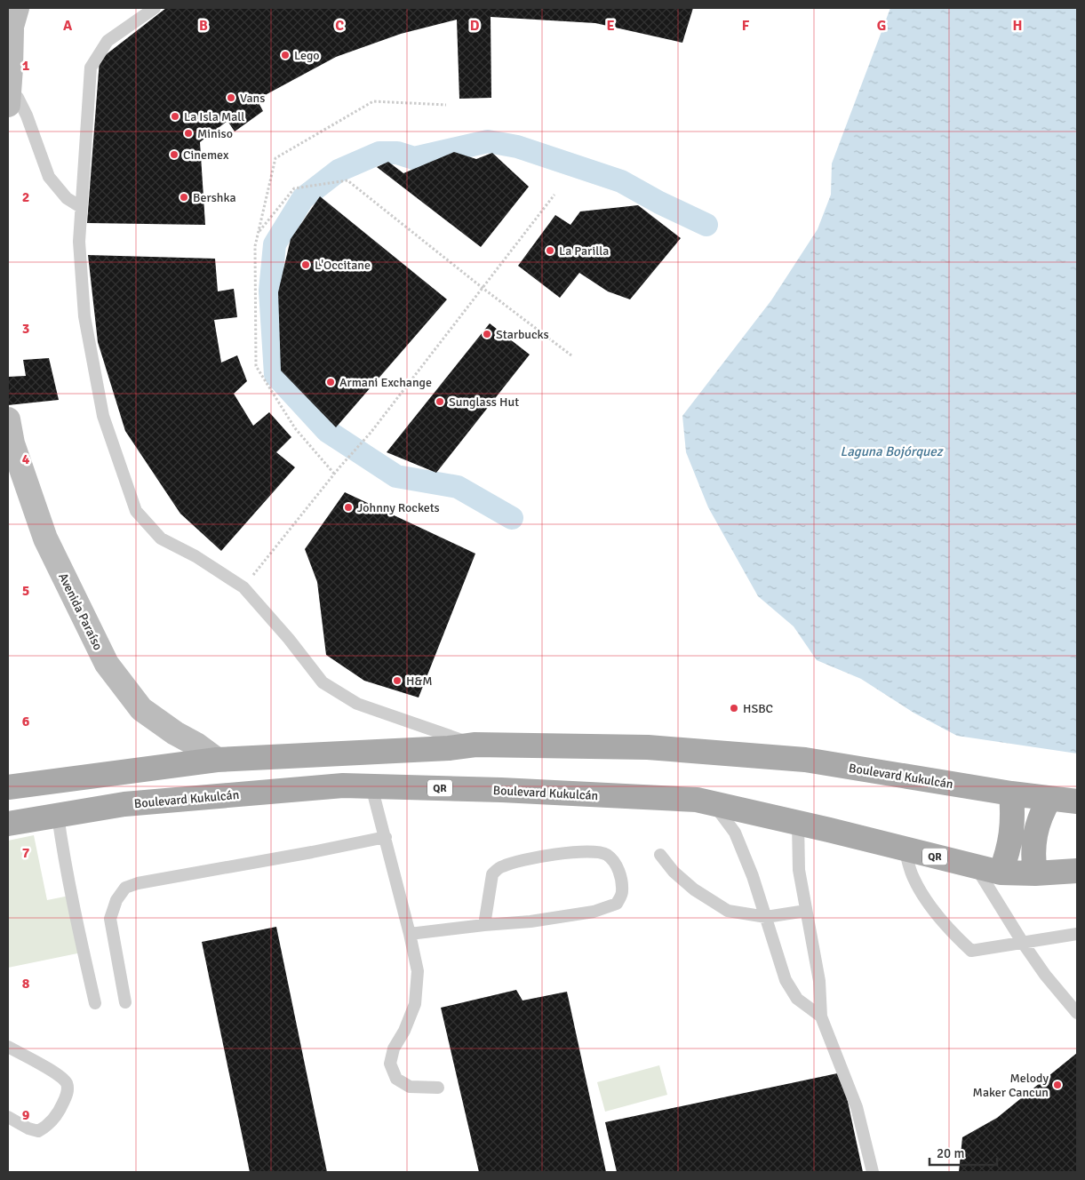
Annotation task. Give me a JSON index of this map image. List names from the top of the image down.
{
  "streets": {
    "main road": ["Boulevard Kukulcán", "QR"],
    "street": ["Avenida Paraíso"]
  },
  "crossings": [
    ["Avenida Paraíso", "Boulevard Kukulcán"]
  ],
  "water": ["Laguna Bojórquez"],
  "places": [
    "Lego",
    "Vans",
    "La Isla Mall",
    "Miniso",
    "Cinemex",
    "Bershka",
    "La Parilla",
    "L'Occitane",
    "Starbucks",
    "Armani Exchange",
    "Sunglass Hut",
    "Johnny Rockets",
    "H&M",
    "HSBC",
    "Melody Maker Cancun"
  ],
  "scale_bar": "20 m",
  "grid": {
    "columns": [
      "A",
      "B",
      "C",
      "D",
      "E",
      "F",
      "G",
      "H"
    ],
    "rows": [
      "1",
      "2",
      "3",
      "4",
      "5",
      "6",
      "7",
      "8",
      "9"
    ]
  }
}
